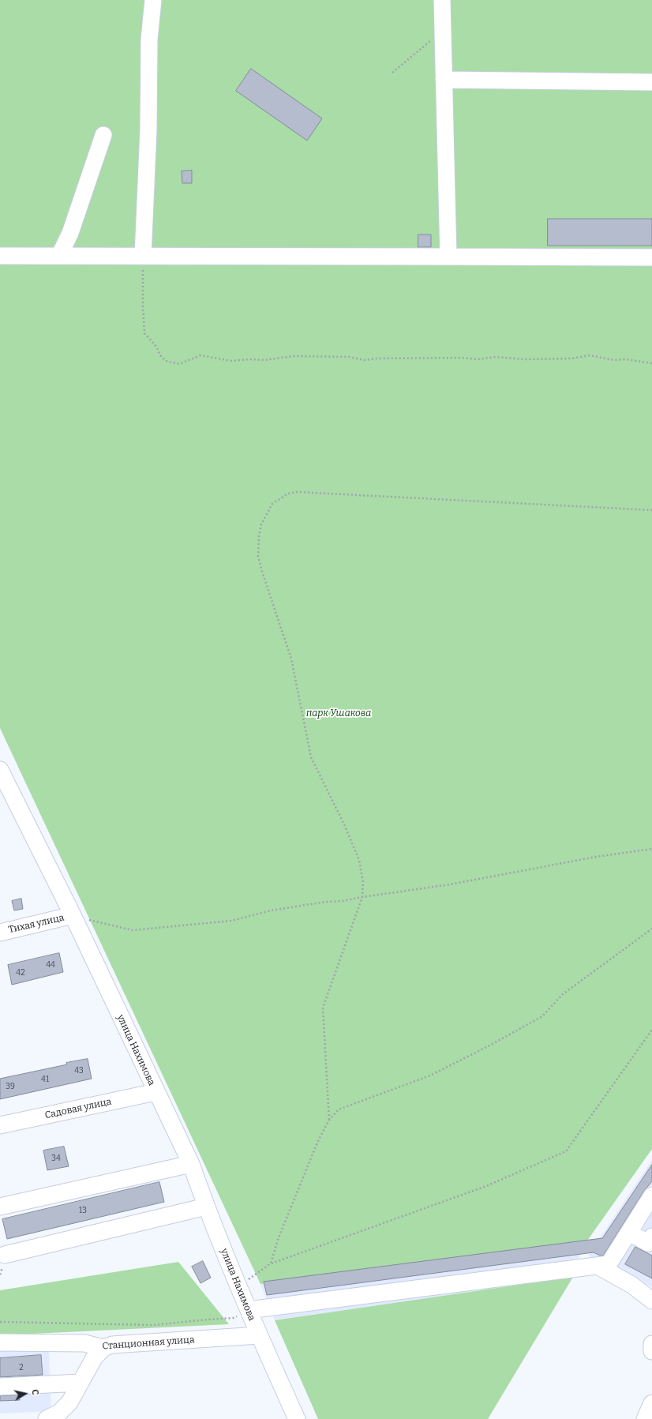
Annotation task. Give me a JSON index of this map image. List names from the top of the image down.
{
  "streets": {
    "street": [
      "Тихая улица",
      "улица Нахимова",
      "Садовая улица",
      "Станционная улица"
    ]
  },
  "crossings": [
    ["Тихая улица", "улица Нахимова"],
    ["улица Нахимова", "Садовая улица"],
    ["улица Нахимова", "Станционная улица"]
  ],
  "parks": ["парк Ушакова"],
  "house_numbers": [
    "44",
    "42",
    "43",
    "41",
    "39",
    "34",
    "13",
    "2"
  ],
  "north": "right"
}
